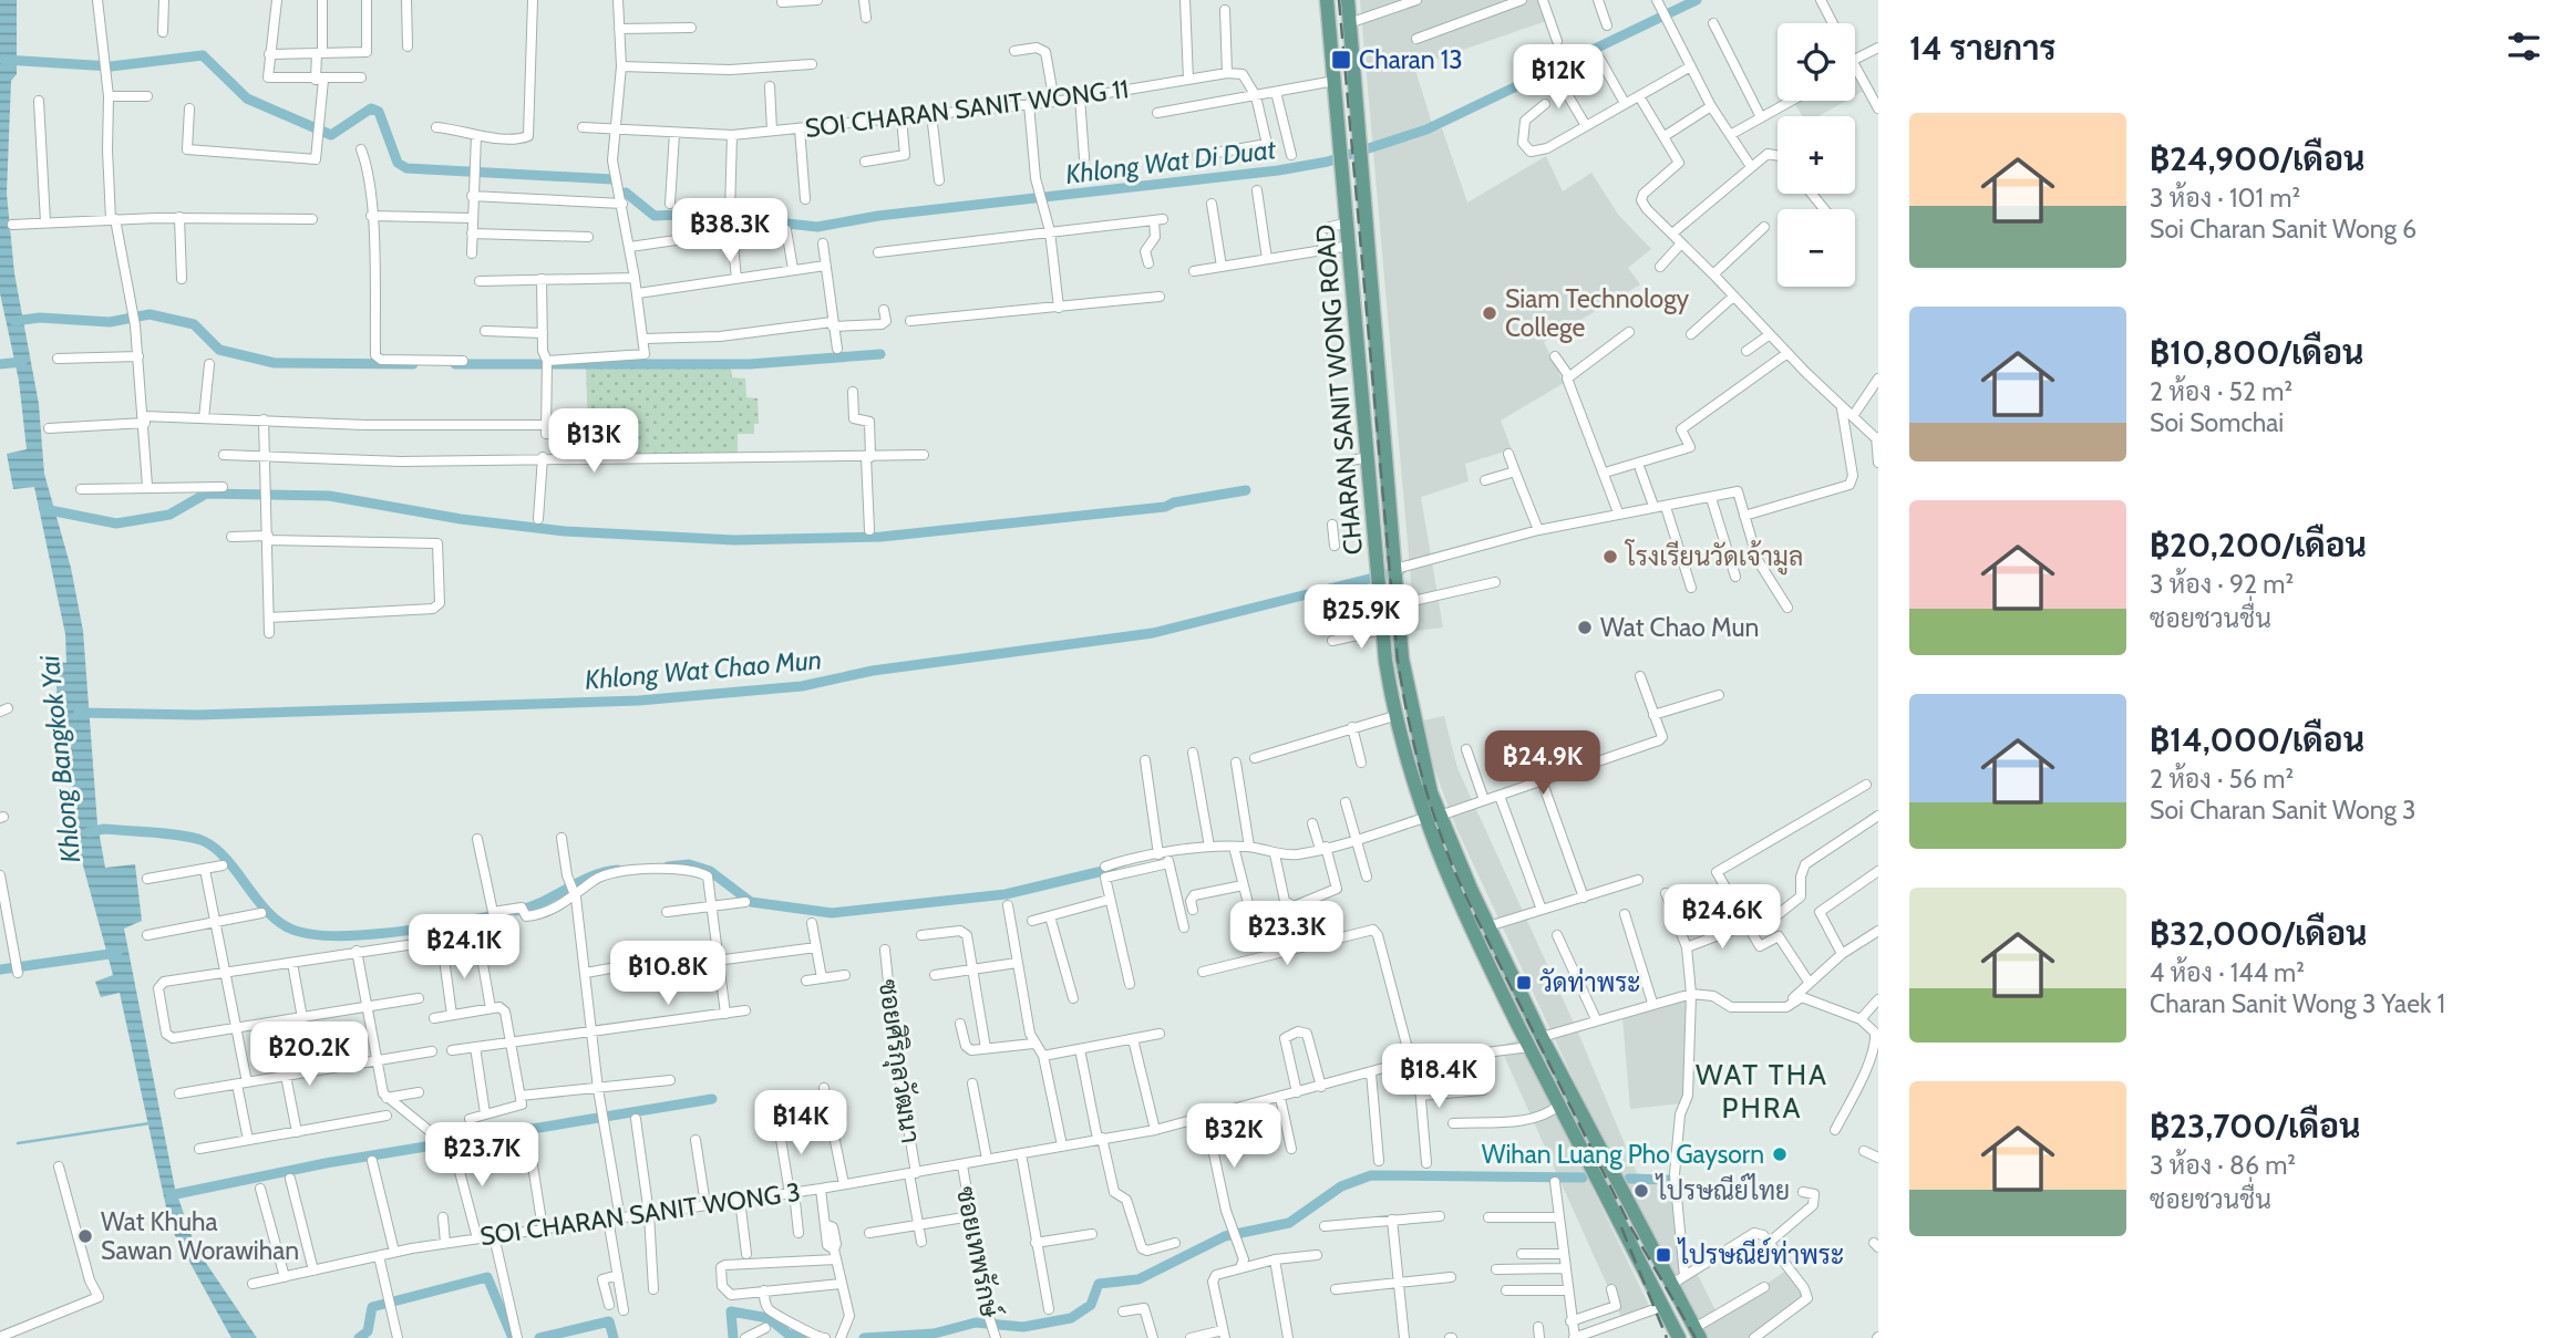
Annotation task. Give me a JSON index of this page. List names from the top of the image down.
{
  "streets": {
    "main road": ["CHARAN SANIT WONG ROAD"],
    "street": [
      "SOI CHARAN SANIT WONG 11",
      "ซอยศิริกุลวัฒนา",
      "SOI CHARAN SANIT WONG 3",
      "ซอยเทพรักษ์"
    ]
  },
  "crossings": [
    ["CHARAN SANIT WONG ROAD", "SOI CHARAN SANIT WONG 3"],
    ["ซอยศิริกุลวัฒนา", "SOI CHARAN SANIT WONG 3"],
    ["SOI CHARAN SANIT WONG 3", "ซอยเทพรักษ์"]
  ],
  "districts": ["WAT THA PHRA"],
  "water": ["Khlong Wat Di Duat", "Khlong Wat Chao Mun", "Khlong Bangkok Yai"],
  "places": {
    "transit": ["Charan 13", "วัดท่าพระ", "ไปรษณีย์ท่าพระ"],
    "other": [
      "Siam Technology College",
      "โรงเรียนวัดเจ้ามูล",
      "Wat Chao Mun",
      "Wihan Luang Pho Gaysorn",
      "ไปรษณีย์ไทย",
      "Wat Khuha Sawan Worawihan"
    ]
  },
  "page": {
    "heading": "14 รายการ",
    "map_buttons": ["+", "−"],
    "price": [
      "฿12K",
      "฿38.3K",
      "฿13K",
      "฿25.9K",
      "฿24.9K",
      "฿24.6K",
      "฿23.3K",
      "฿24.1K",
      "฿10.8K",
      "฿20.2K",
      "฿18.4K",
      "฿14K",
      "฿32K",
      "฿23.7K"
    ],
    "list": [
      {
        "name": "฿24,900/เดือน",
        "note": "3 ห้อง · 101 m² · Soi Charan Sanit Wong 6"
      },
      {
        "name": "฿10,800/เดือน",
        "note": "2 ห้อง · 52 m² · Soi Somchai"
      },
      {
        "name": "฿20,200/เดือน",
        "note": "3 ห้อง · 92 m² · ซอยชวนชื่น"
      },
      {
        "name": "฿14,000/เดือน",
        "note": "2 ห้อง · 56 m² · Soi Charan Sanit Wong 3"
      },
      {
        "name": "฿32,000/เดือน",
        "note": "4 ห้อง · 144 m² · Charan Sanit Wong 3 Yaek 1"
      },
      {
        "name": "฿23,700/เดือน",
        "note": "3 ห้อง · 86 m² · ซอยชวนชื่น"
      }
    ]
  }
}
